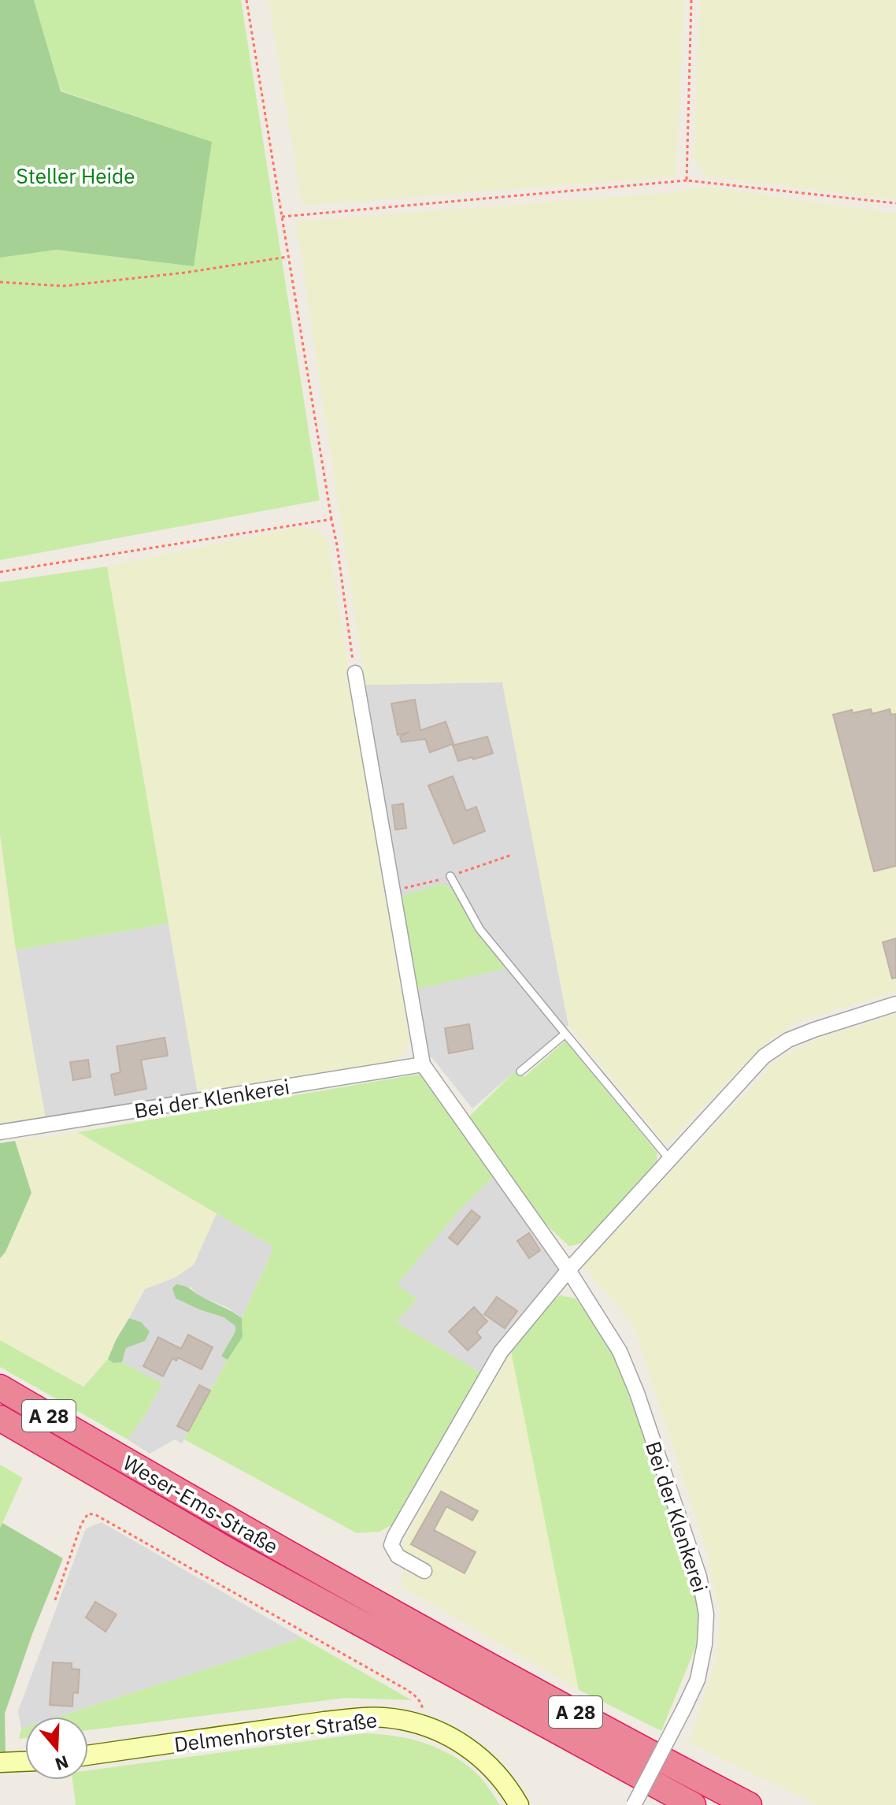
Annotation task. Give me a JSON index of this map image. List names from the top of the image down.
{
  "streets": {
    "highway": ["A 28", "Weser-Ems-Straße"],
    "street": ["Bei der Klenkerei", "Delmenhorster Straße"]
  },
  "parks": ["Steller Heide"],
  "north": "bottom"
}
